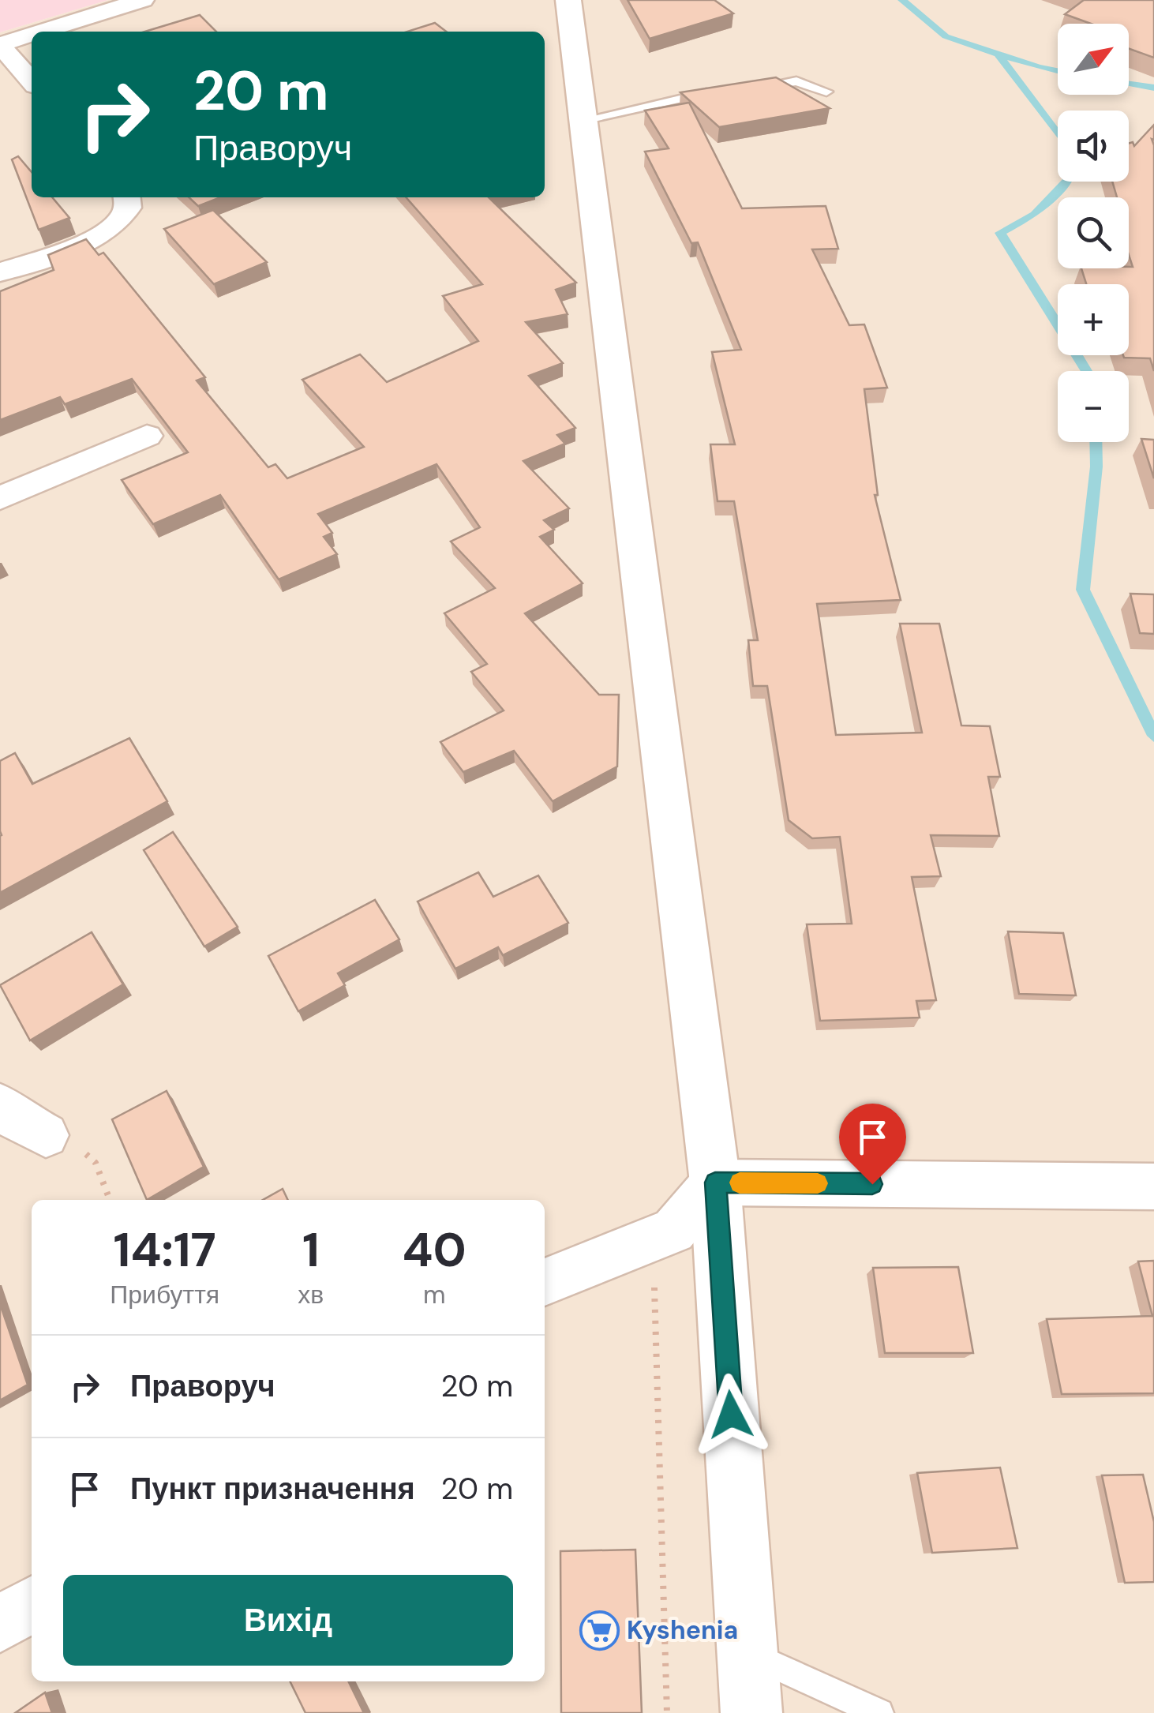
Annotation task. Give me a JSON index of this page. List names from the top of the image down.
{
  "places": {
    "supermarket": ["Kyshenia"]
  },
  "north": "top right",
  "page": {
    "map_buttons": ["+", "−"],
    "turn": ["20 m", "Праворуч"],
    "eta": [
      "14:17",
      "Прибуття",
      "1",
      "хв",
      "40",
      "m"
    ],
    "list": [
      {
        "name": "Праворуч",
        "value": "20 m"
      },
      {
        "name": "Пункт призначення",
        "value": "20 m"
      }
    ],
    "buttons": "Вихід"
  }
}
